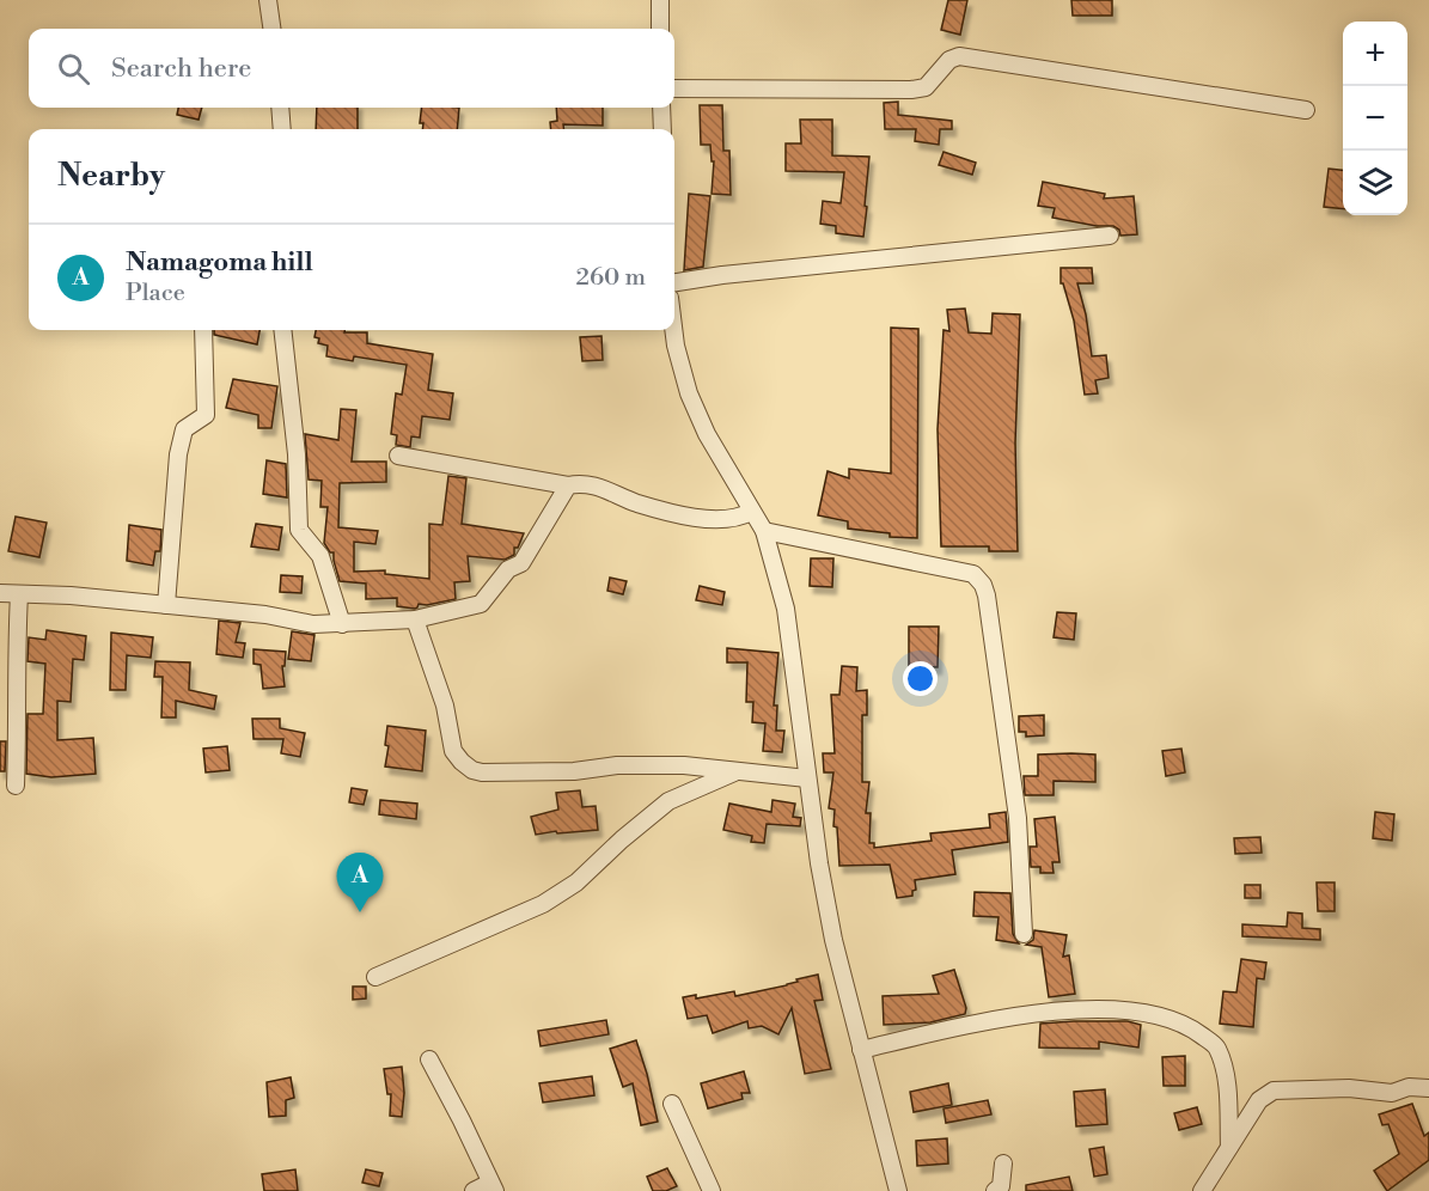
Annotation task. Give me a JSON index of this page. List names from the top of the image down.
{
  "page": {
    "map_buttons": ["+", "−"],
    "search": "Search here",
    "heading": "Nearby",
    "list": [
      {
        "mark": "A",
        "name": "Namagoma hill",
        "note": "Place",
        "value": "260 m"
      }
    ],
    "pins": "A"
  }
}
